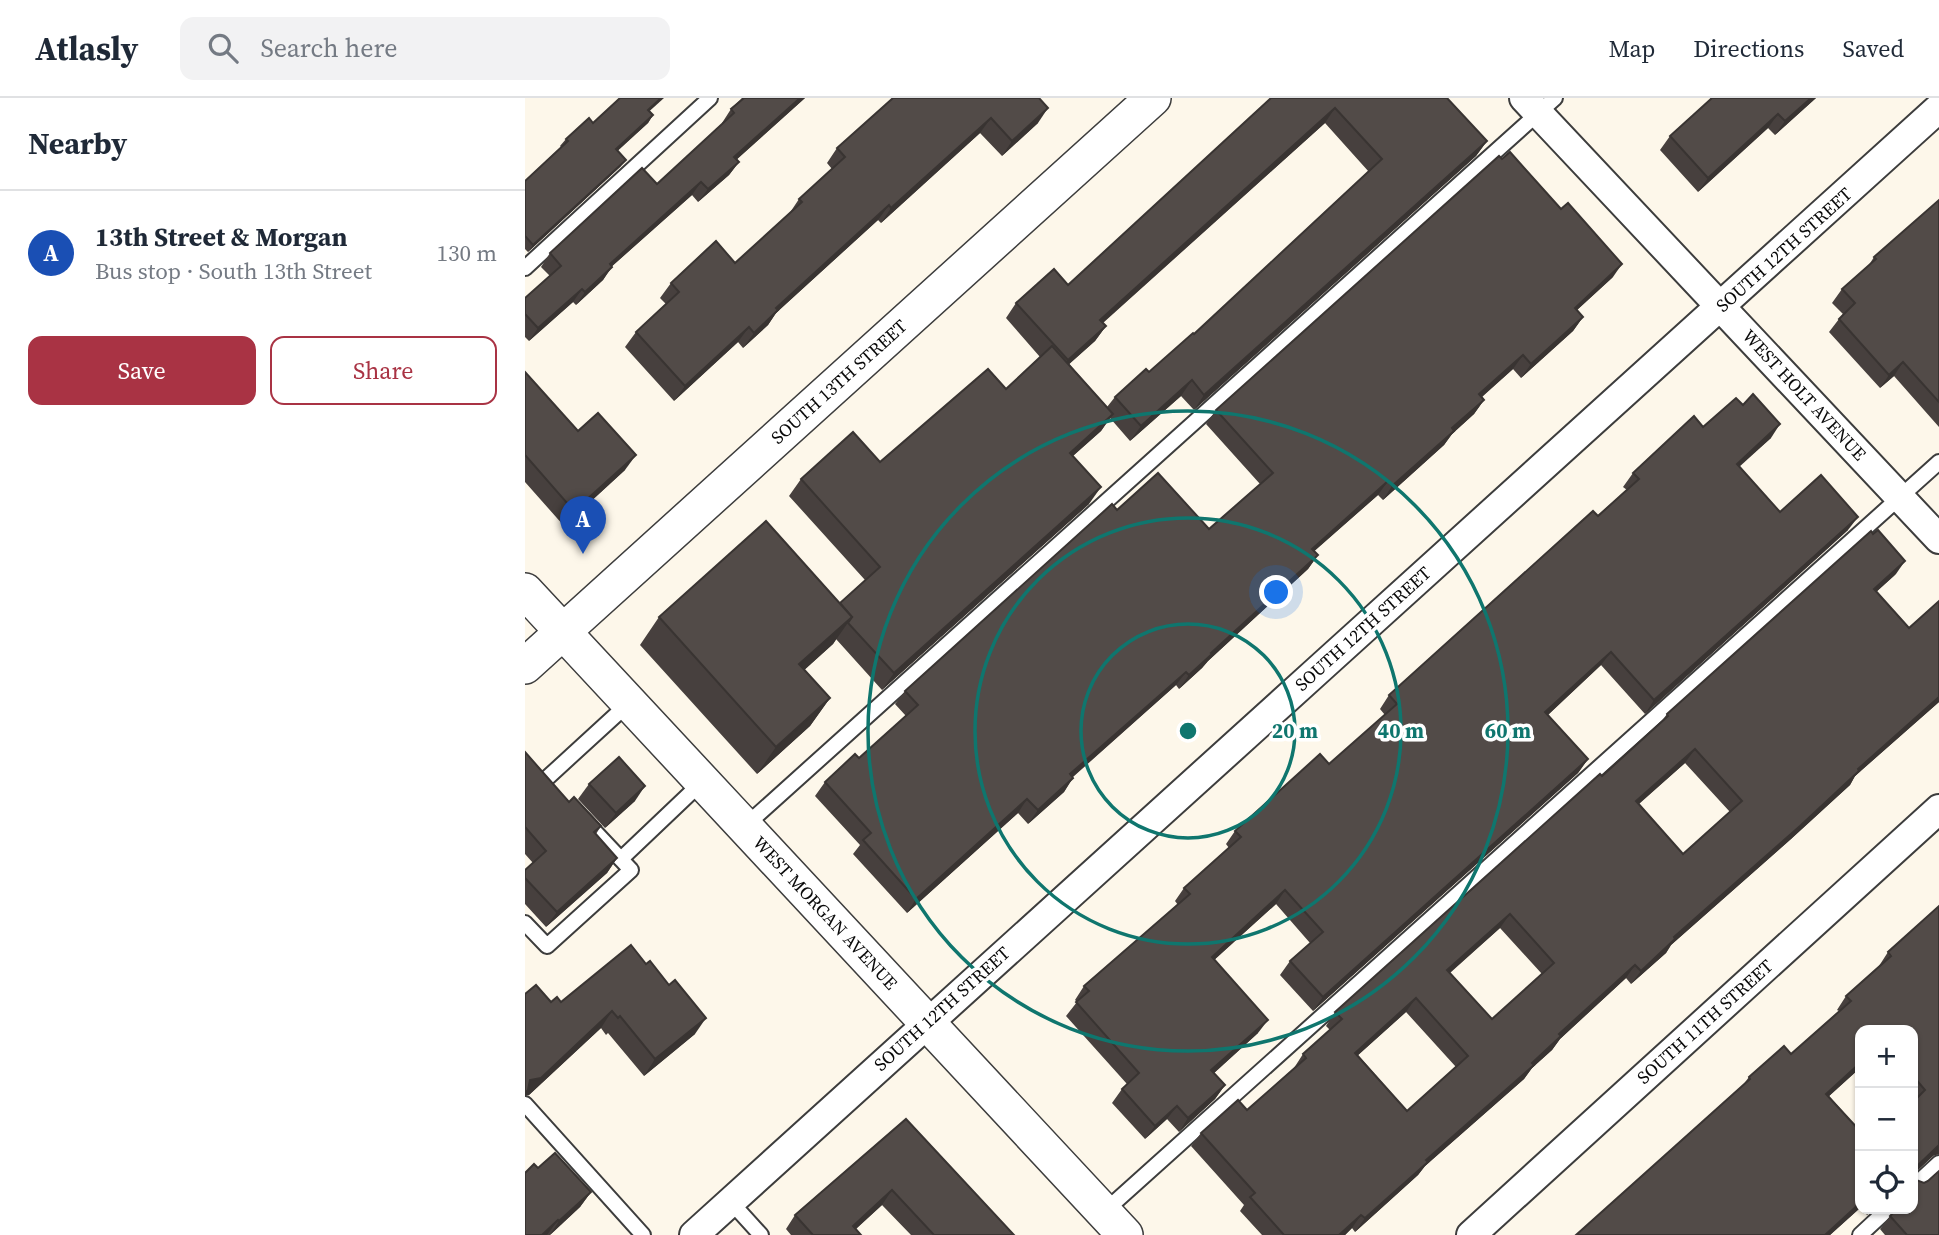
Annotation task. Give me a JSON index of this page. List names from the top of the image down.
{
  "streets": {
    "street": [
      "SOUTH 12TH STREET",
      "SOUTH 13TH STREET",
      "WEST HOLT AVENUE",
      "WEST MORGAN AVENUE",
      "SOUTH 11TH STREET"
    ]
  },
  "crossings": [
    ["SOUTH 12TH STREET", "WEST HOLT AVENUE"],
    ["SOUTH 12TH STREET", "WEST MORGAN AVENUE"],
    ["SOUTH 13TH STREET", "WEST MORGAN AVENUE"]
  ],
  "page": {
    "header": "Atlasly",
    "search": "Search here",
    "nav": ["Map", "Directions", "Saved"],
    "heading": "Nearby",
    "list": [
      {
        "mark": "A",
        "name": "13th Street & Morgan",
        "note": "Bus stop · South 13th Street",
        "value": "130 m"
      }
    ],
    "buttons": ["Save", "Share"],
    "pins": "A",
    "map_buttons": ["+", "−"]
  },
  "rings": ["20 m", "40 m", "60 m"]
}
